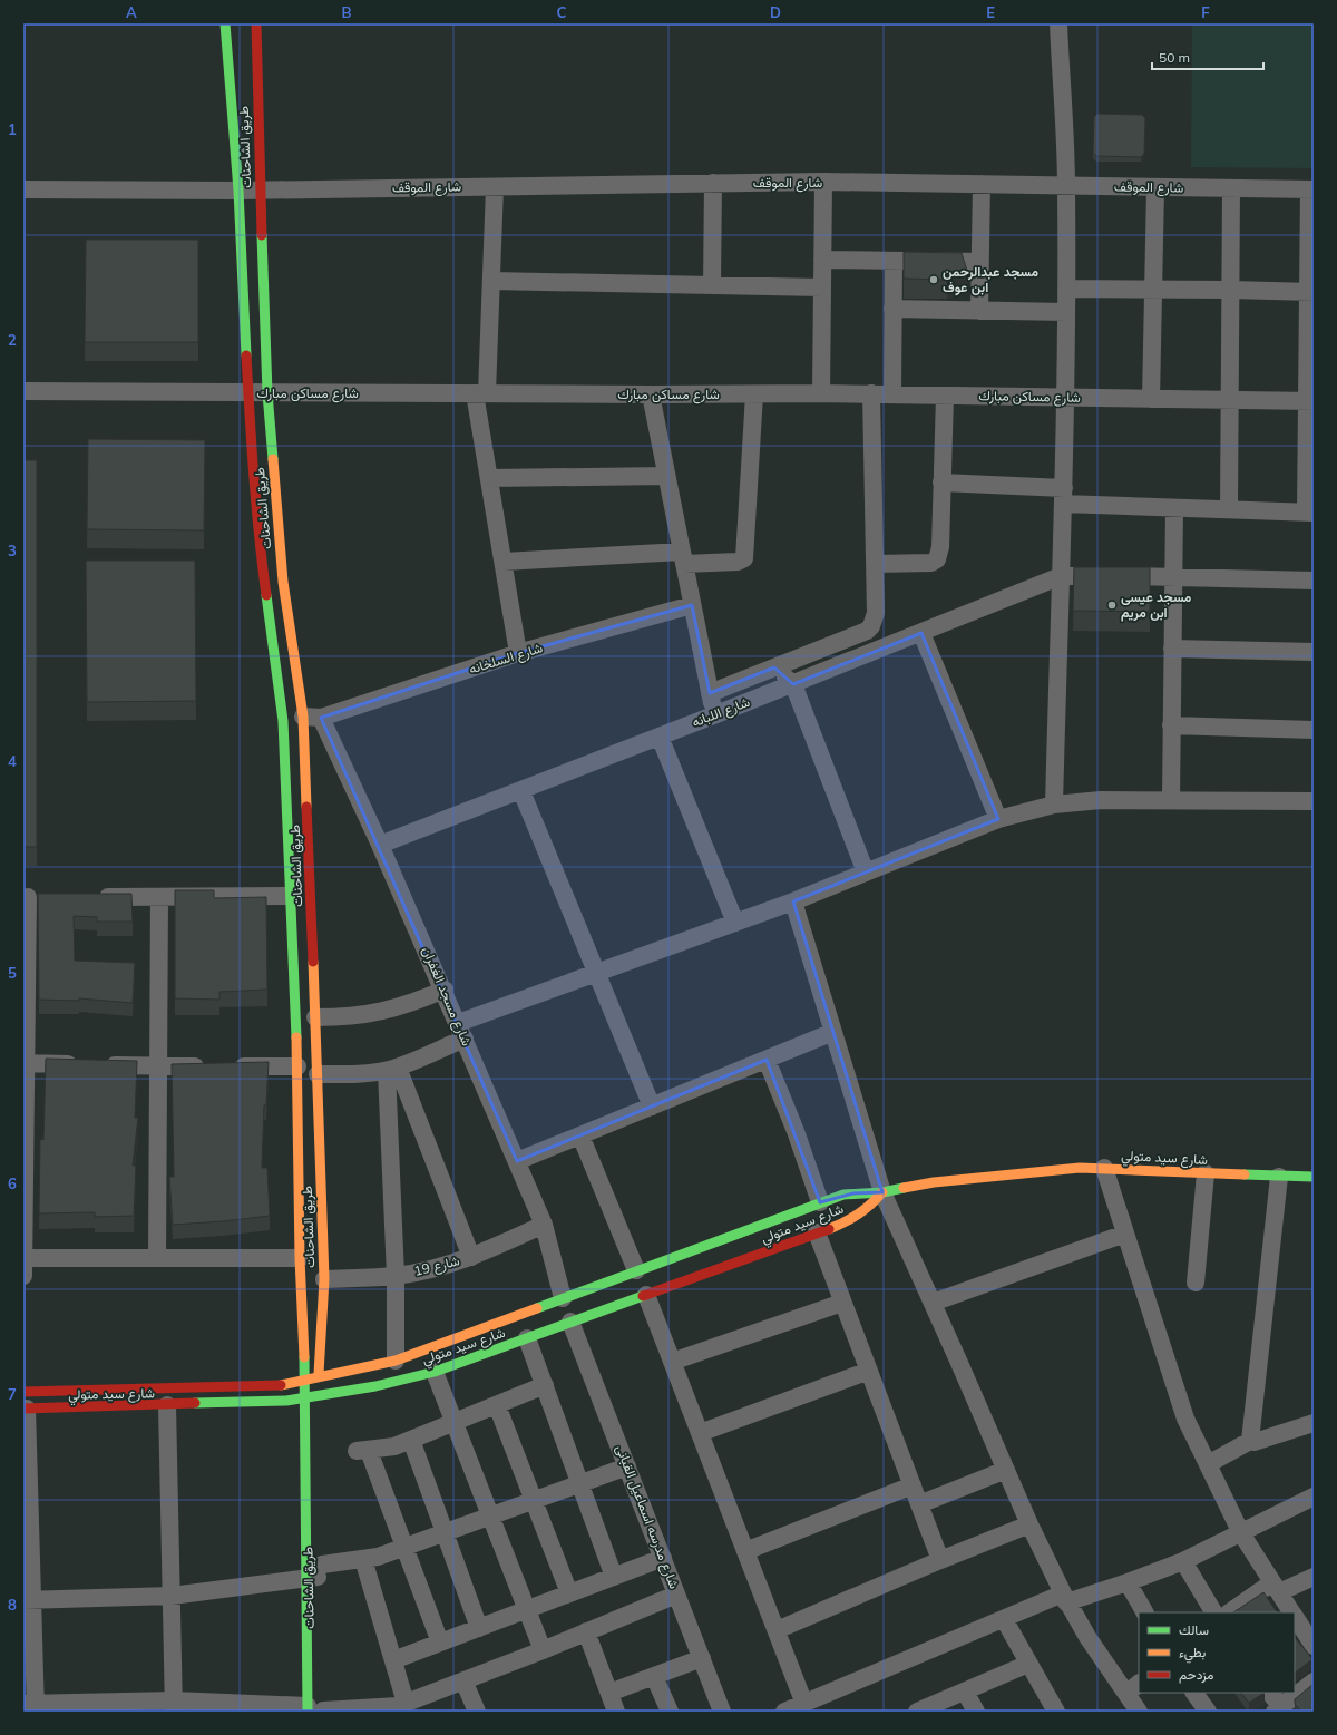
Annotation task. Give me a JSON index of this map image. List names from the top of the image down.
{
  "streets": {
    "main road": ["طريق الشاحنات", "شارع سيد متولي"],
    "street": [
      "شارع الموقف",
      "شارع مساكن مبارك",
      "شارع السلخانه",
      "شارع اللبانه",
      "شارع مسجد الغفران",
      "شارع 19",
      "شارع مدرسه اسماعيل القبانى"
    ]
  },
  "crossings": [
    ["طريق الشاحنات", "شارع الموقف"],
    ["طريق الشاحنات", "شارع مساكن مبارك"],
    ["طريق الشاحنات", "شارع سيد متولي"],
    ["طريق الشاحنات", "شارع 19"],
    ["شارع السلخانه", "شارع مسجد الغفران"],
    ["شارع اللبانه", "شارع مسجد الغفران"],
    ["شارع مسجد الغفران", "شارع سيد متولي"],
    ["شارع مسجد الغفران", "شارع 19"],
    ["شارع سيد متولي", "شارع مدرسه اسماعيل القبانى"]
  ],
  "places": ["مسجد عبدالرحمن ابن عوف", "مسجد عيسى ابن مريم"],
  "legend": ["سالك", "بطيء", "مزدحم"],
  "scale_bar": "50 m",
  "grid": {
    "columns": [
      "A",
      "B",
      "C",
      "D",
      "E",
      "F"
    ],
    "rows": [
      "1",
      "2",
      "3",
      "4",
      "5",
      "6",
      "7",
      "8"
    ]
  }
}
